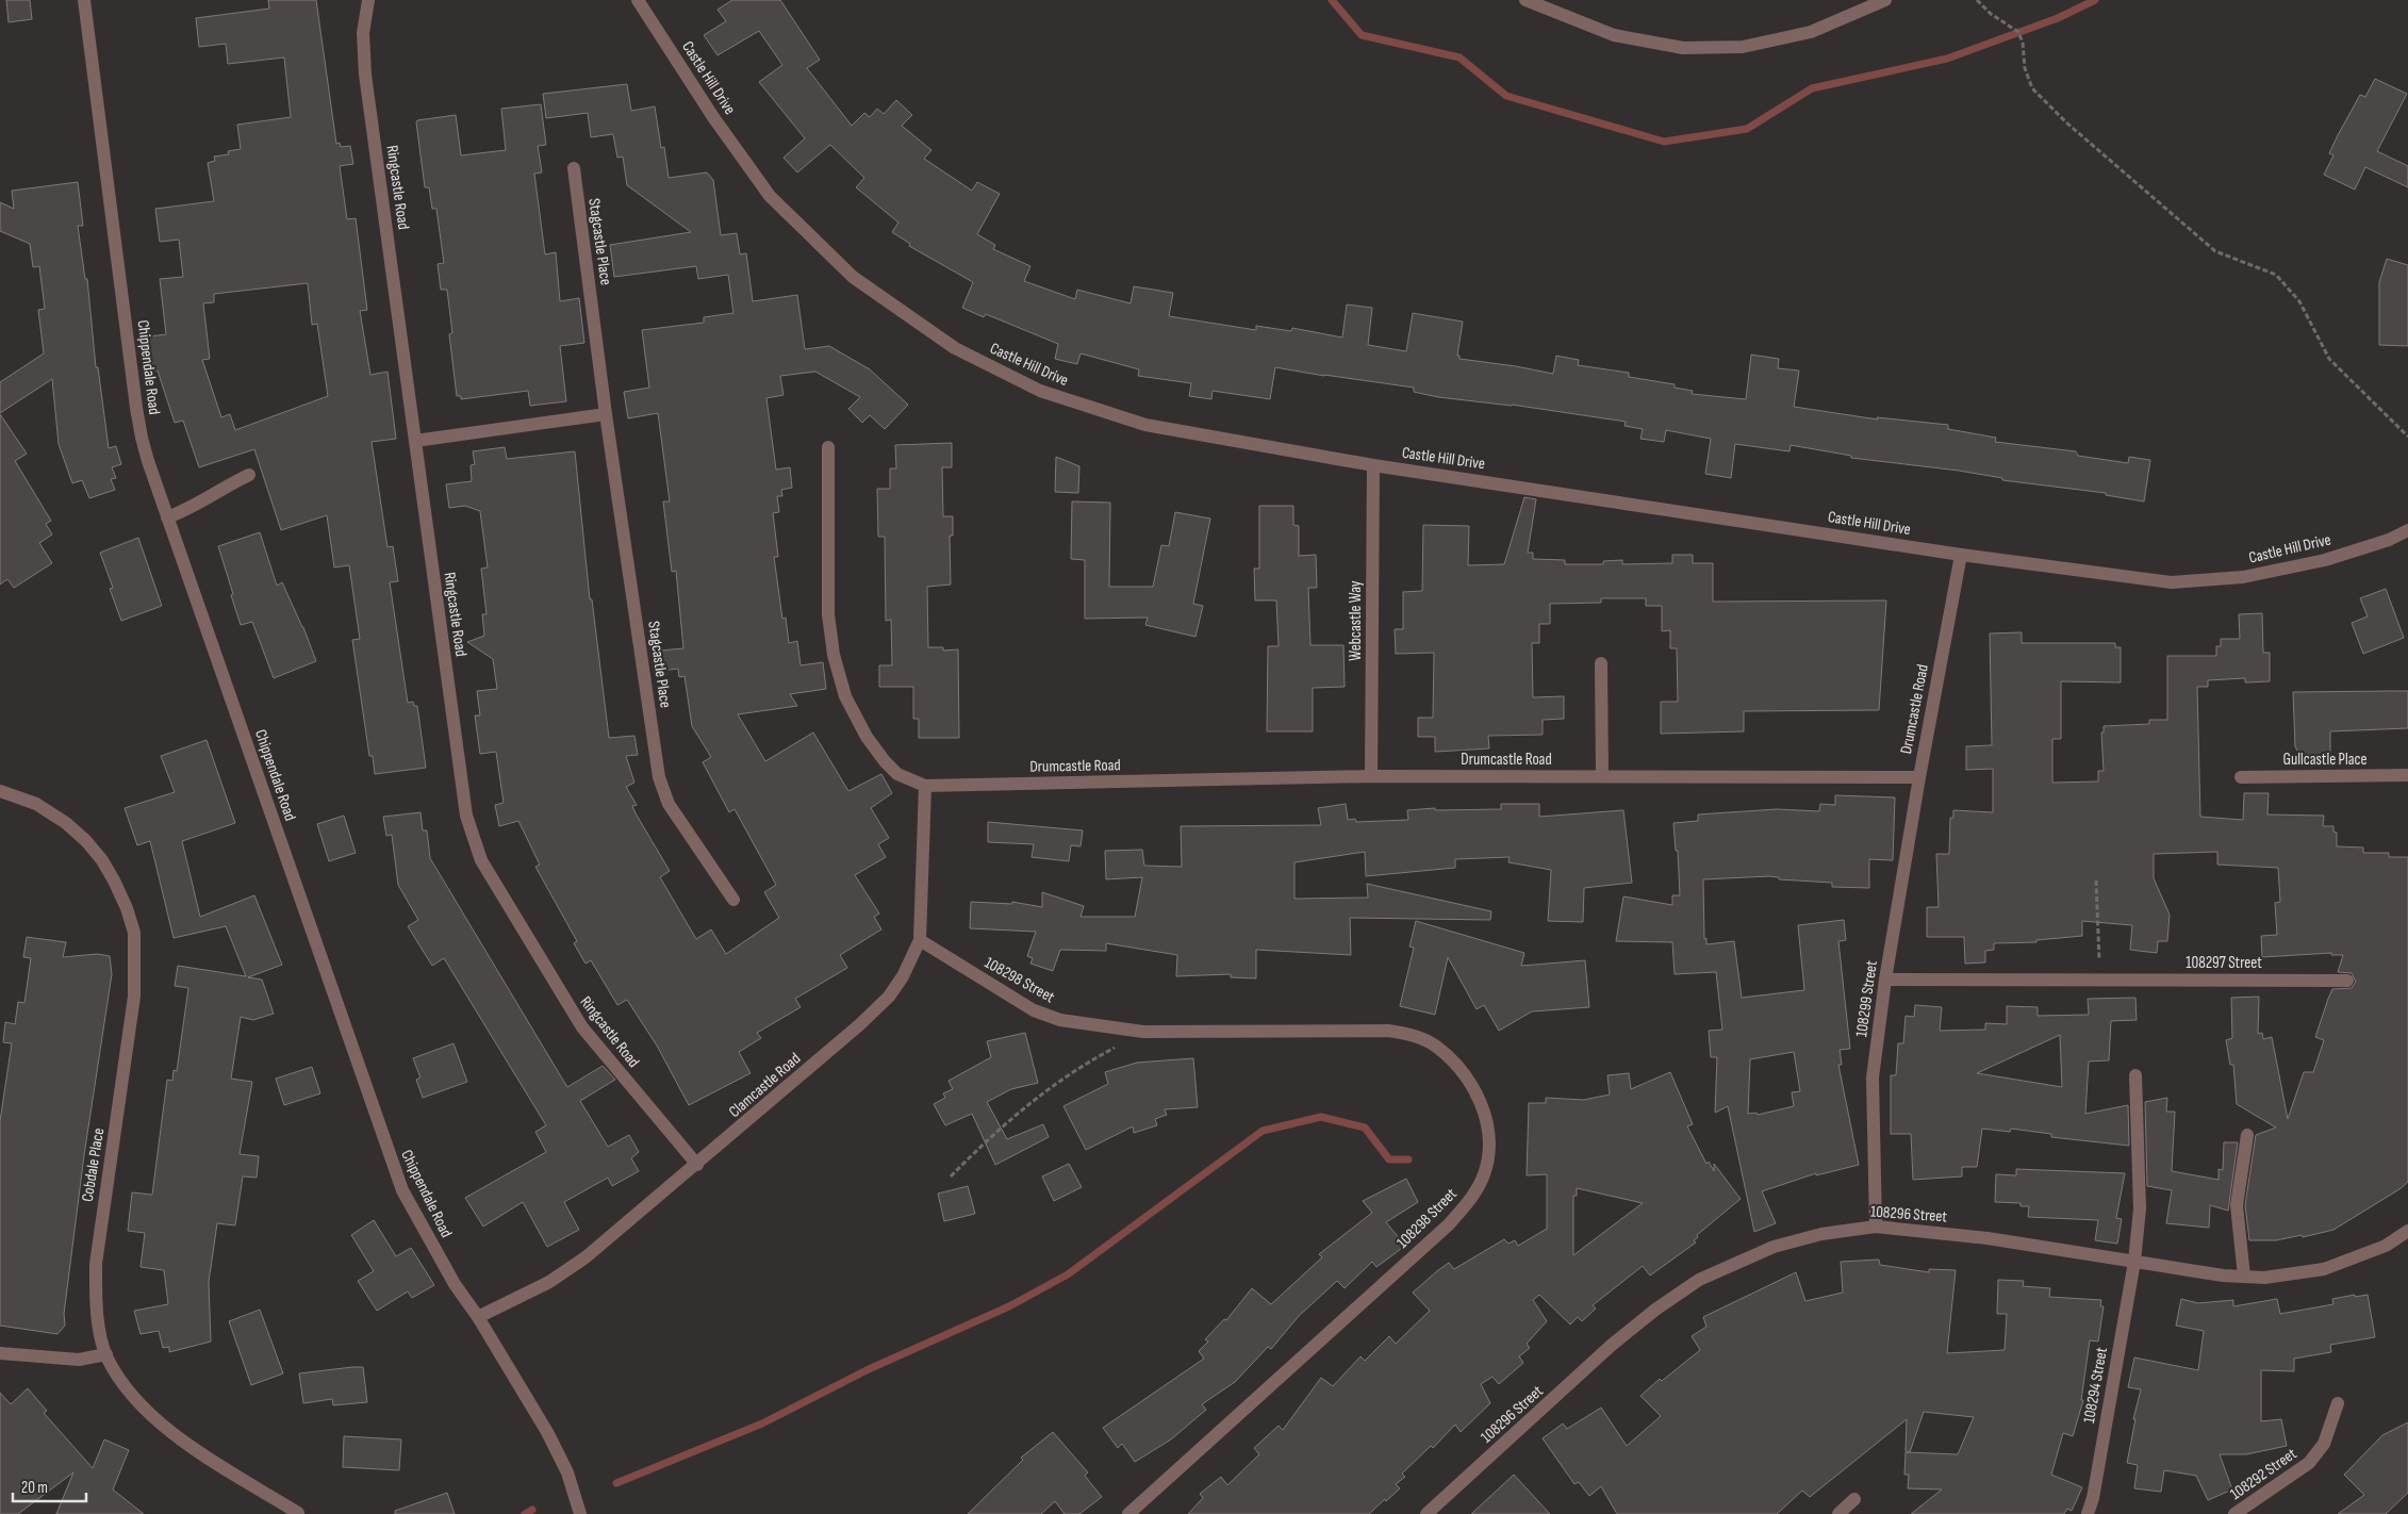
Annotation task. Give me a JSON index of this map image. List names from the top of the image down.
{
  "streets": {
    "street": [
      "Castle Hill Drive",
      "Ringcastle Road",
      "Stagcastle Place",
      "Chippendale Road",
      "Webcastle Way",
      "Drumcastle Road",
      "Gullcastle Place",
      "108297 Street",
      "108298 Street",
      "108299 Street",
      "Clamcastle Road",
      "Cobdale Place",
      "108296 Street",
      "108294 Street",
      "108292 Street"
    ]
  },
  "crossings": [
    ["Castle Hill Drive", "Webcastle Way"],
    ["Castle Hill Drive", "Drumcastle Road"],
    ["Ringcastle Road", "Clamcastle Road"],
    ["Chippendale Road", "Clamcastle Road"],
    ["Webcastle Way", "Drumcastle Road"],
    ["Drumcastle Road", "108299 Street"],
    ["Drumcastle Road", "Clamcastle Road"],
    ["108297 Street", "108299 Street"],
    ["108298 Street", "Clamcastle Road"],
    ["108299 Street", "108296 Street"],
    ["108296 Street", "108294 Street"]
  ],
  "scale_bar": "20 m"
}
